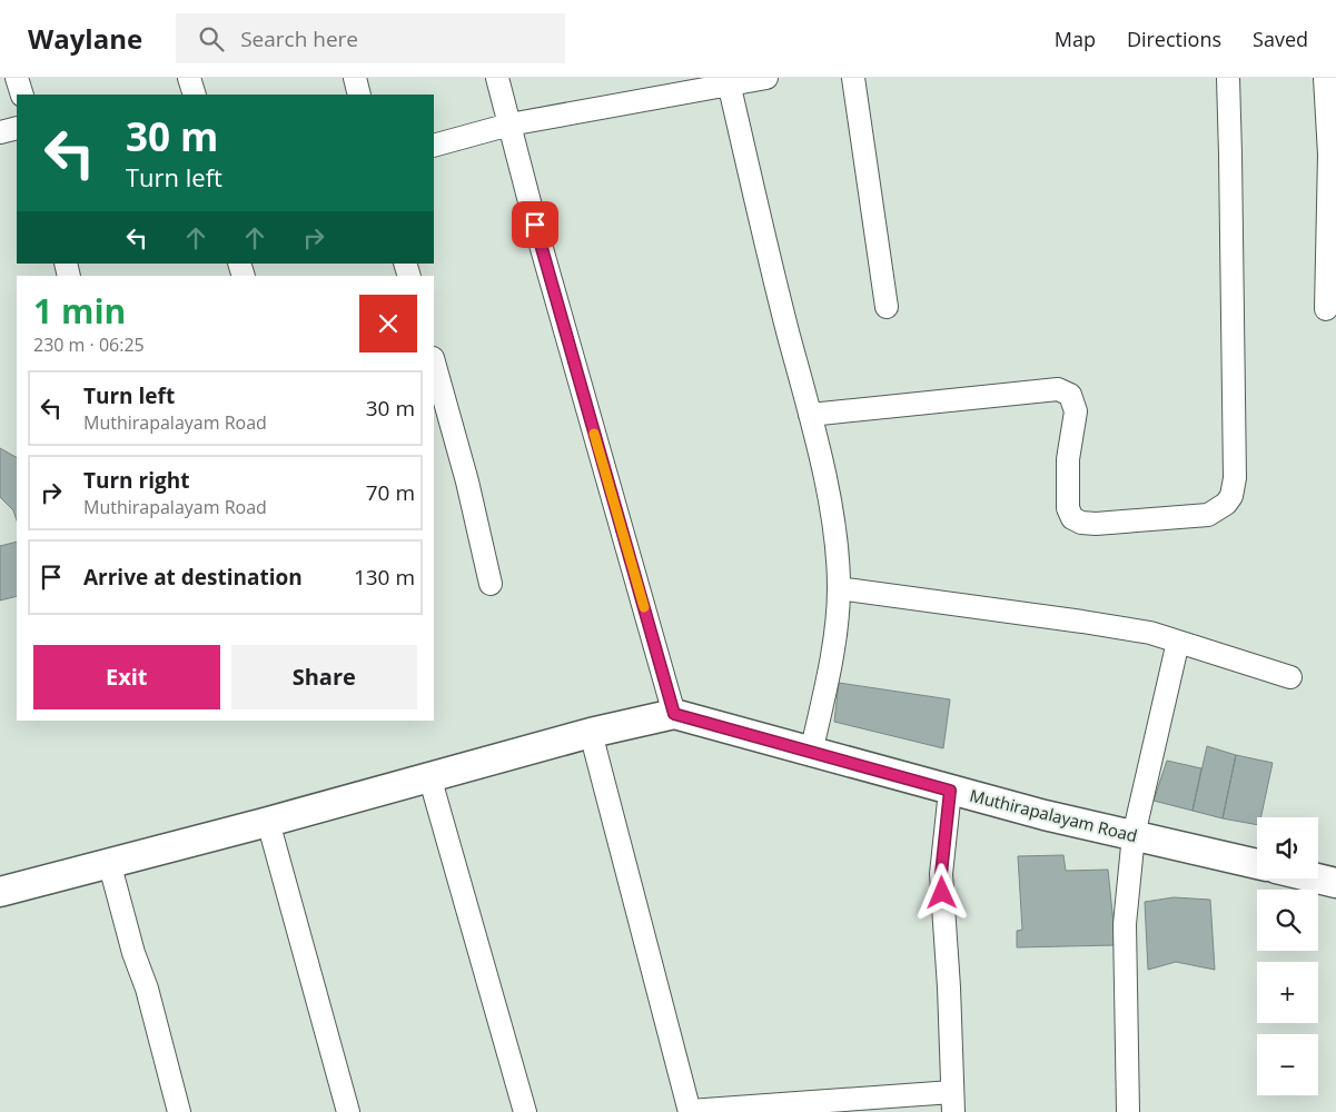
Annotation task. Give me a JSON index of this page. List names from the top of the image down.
{
  "streets": {
    "street": ["Muthirapalayam Road"]
  },
  "page": {
    "header": "Waylane",
    "search": "Search here",
    "nav": ["Map", "Directions", "Saved"],
    "turn": ["30 m", "Turn left"],
    "heading": ["1 min", "230 m · 06:25"],
    "list": [
      {
        "name": "Turn left",
        "note": "Muthirapalayam Road",
        "value": "30 m"
      },
      {
        "name": "Turn right",
        "note": "Muthirapalayam Road",
        "value": "70 m"
      },
      {
        "name": "Arrive at destination",
        "value": "130 m"
      }
    ],
    "buttons": ["Exit", "Share"],
    "map_buttons": ["+", "−"]
  }
}
